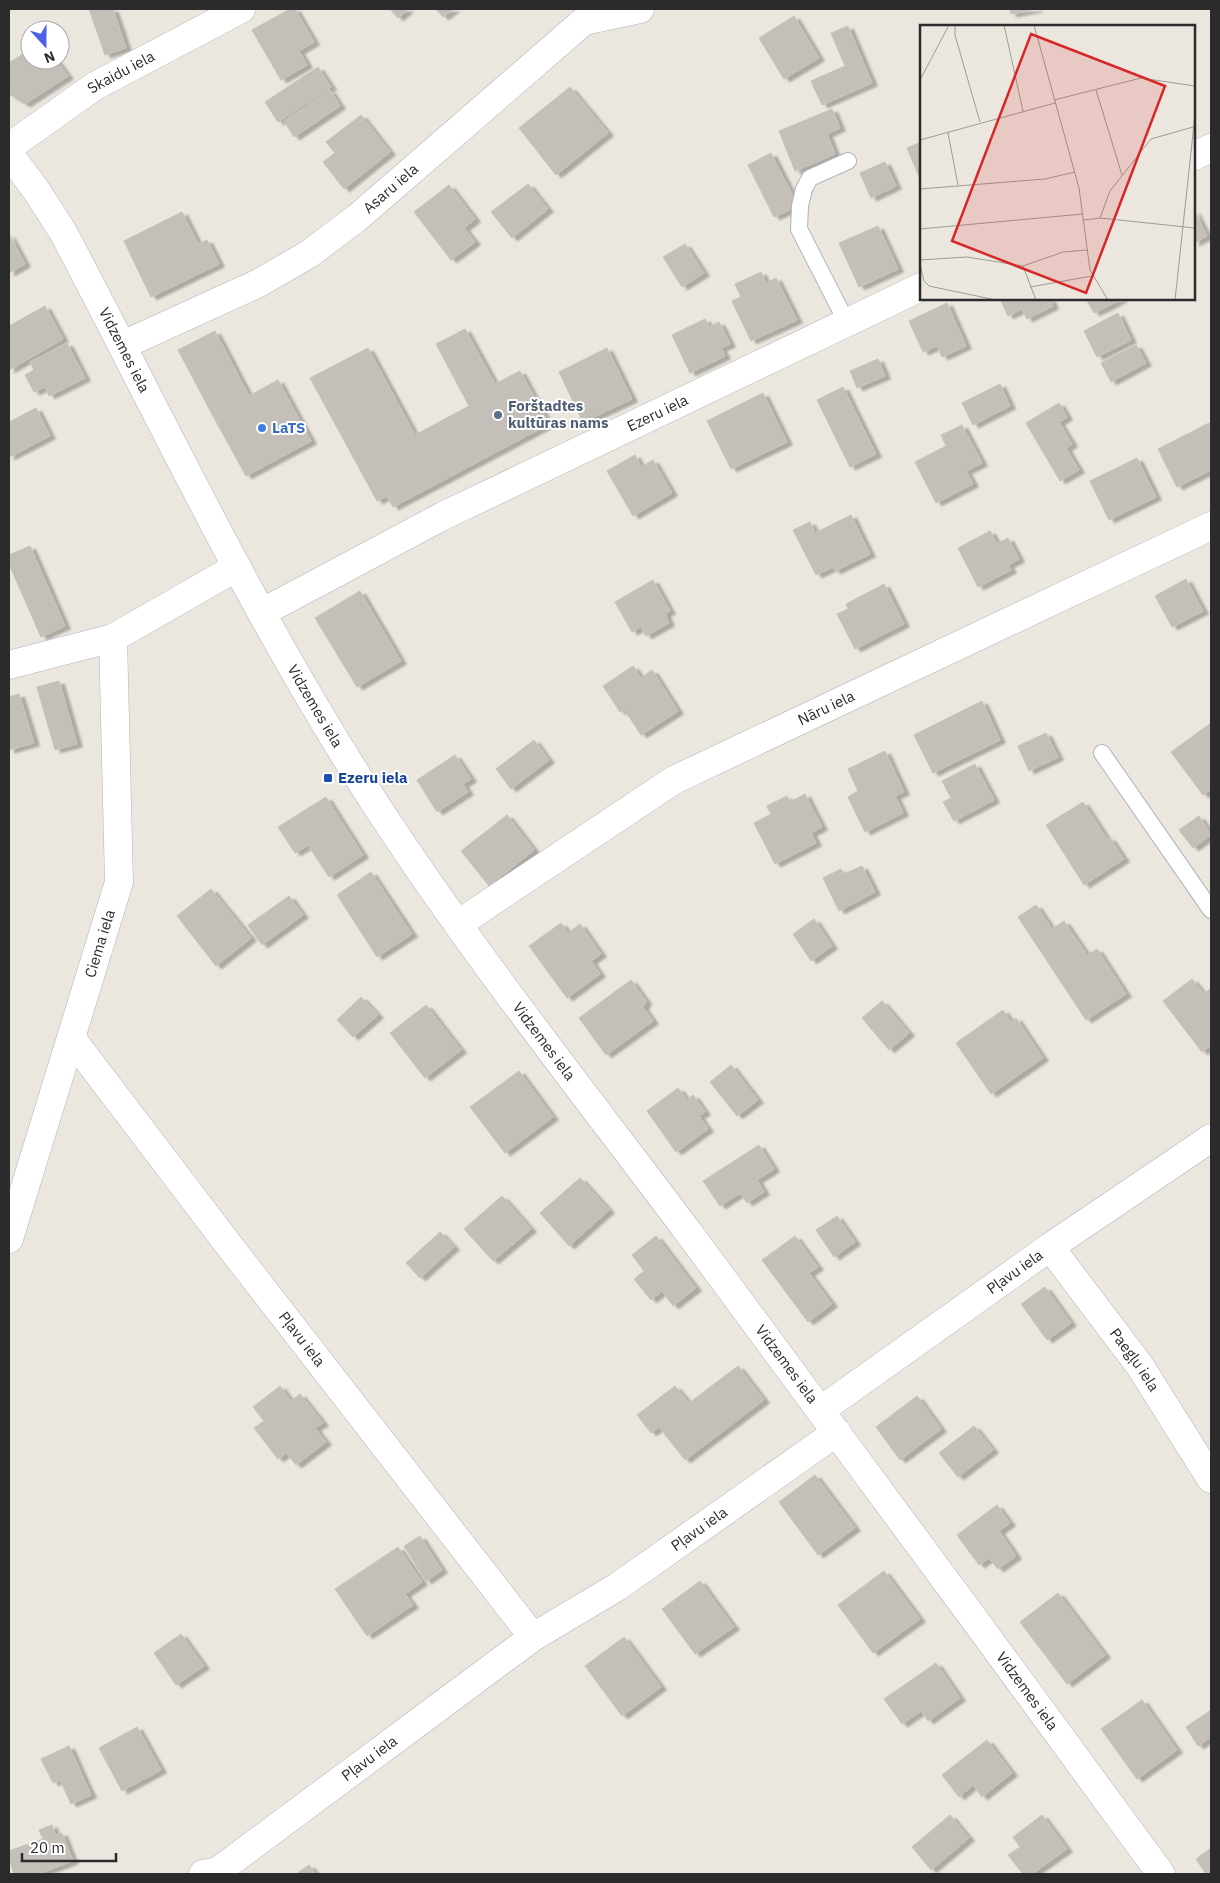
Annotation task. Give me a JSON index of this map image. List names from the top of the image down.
{
  "streets": {
    "street": [
      "Skaidu iela",
      "Asaru iela",
      "Vidzemes iela",
      "Ezeru iela",
      "Nāru iela",
      "Ciema iela",
      "Pļavu iela",
      "Paegļu iela"
    ]
  },
  "crossings": [
    ["Asaru iela", "Vidzemes iela"],
    ["Vidzemes iela", "Ezeru iela"],
    ["Vidzemes iela", "Nāru iela"],
    ["Vidzemes iela", "Pļavu iela"],
    ["Ciema iela", "Pļavu iela"],
    ["Pļavu iela", "Paegļu iela"]
  ],
  "places": {
    "other": ["Forštadtes kultūras nams", "LaTS"],
    "transit": ["Ezeru iela"]
  },
  "scale_bar": "20 m",
  "north": "bottom"
}
